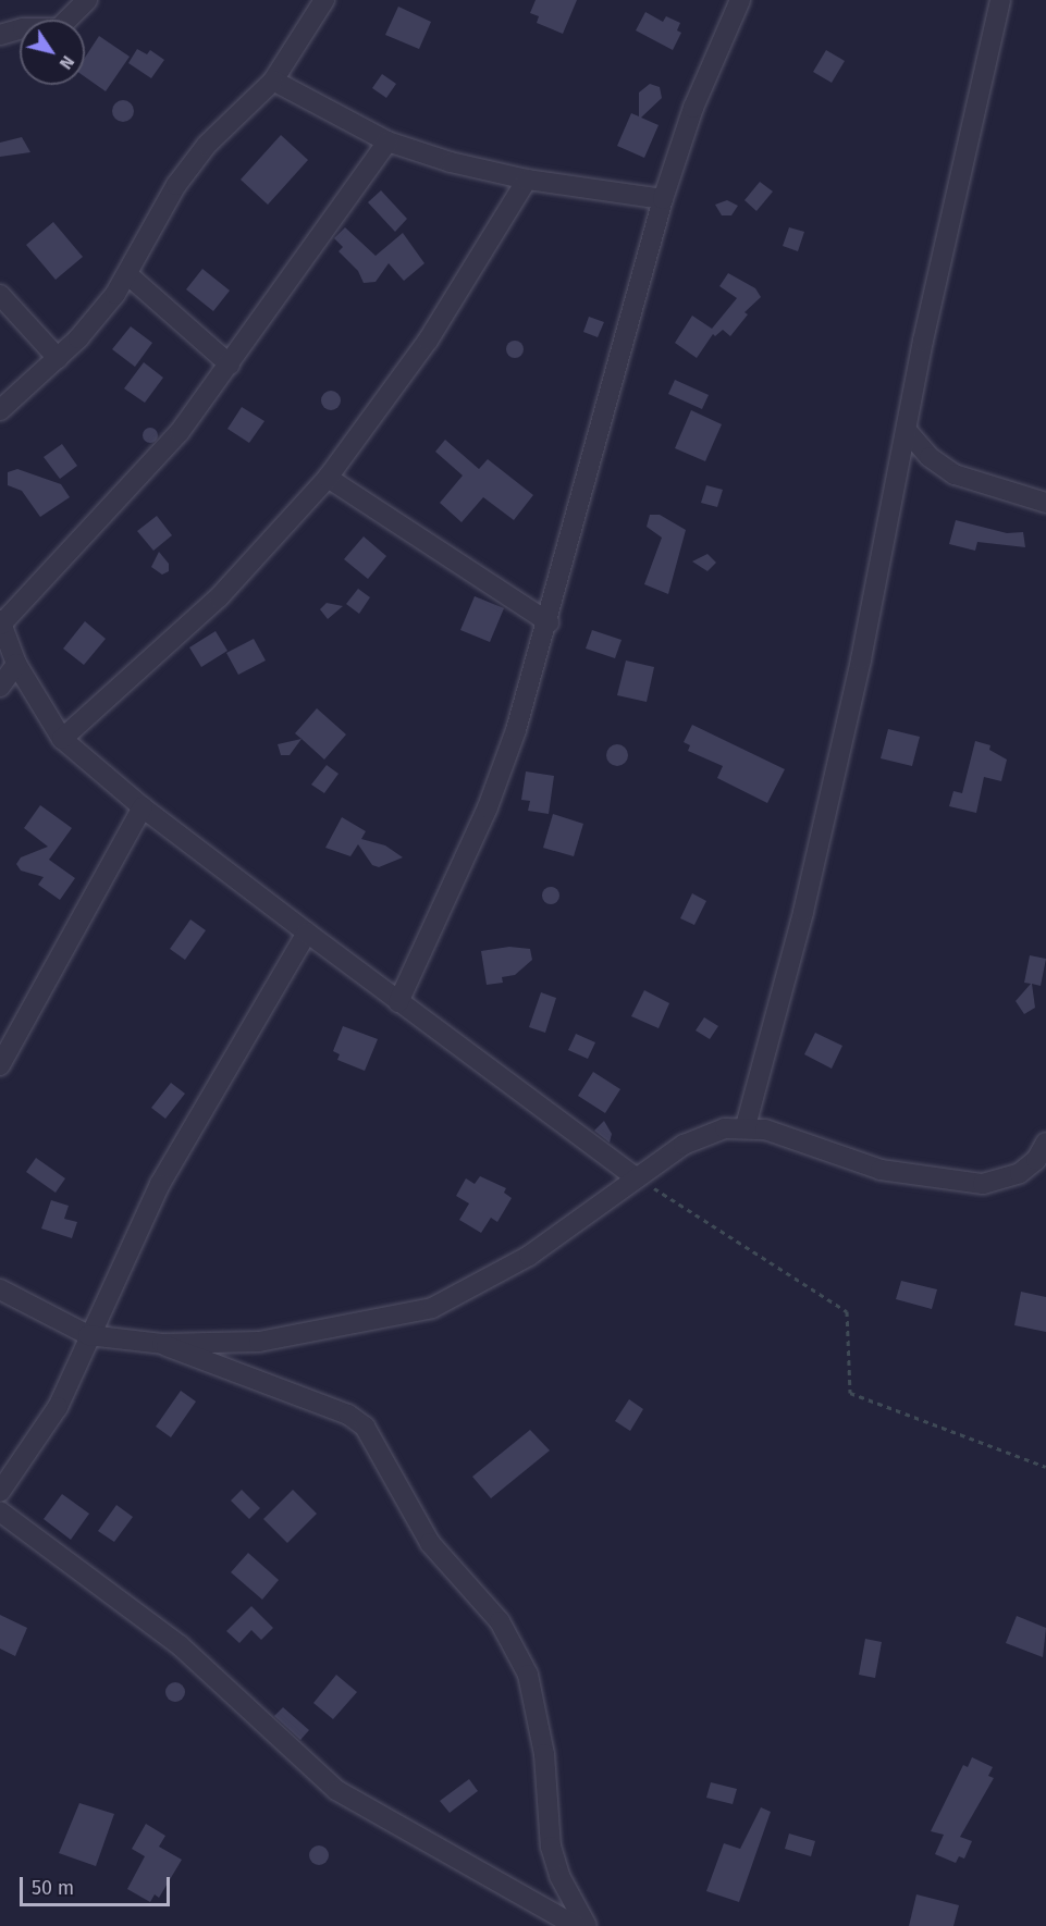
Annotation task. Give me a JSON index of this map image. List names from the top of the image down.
{
  "scale_bar": "50 m",
  "north": "bottom right"
}
